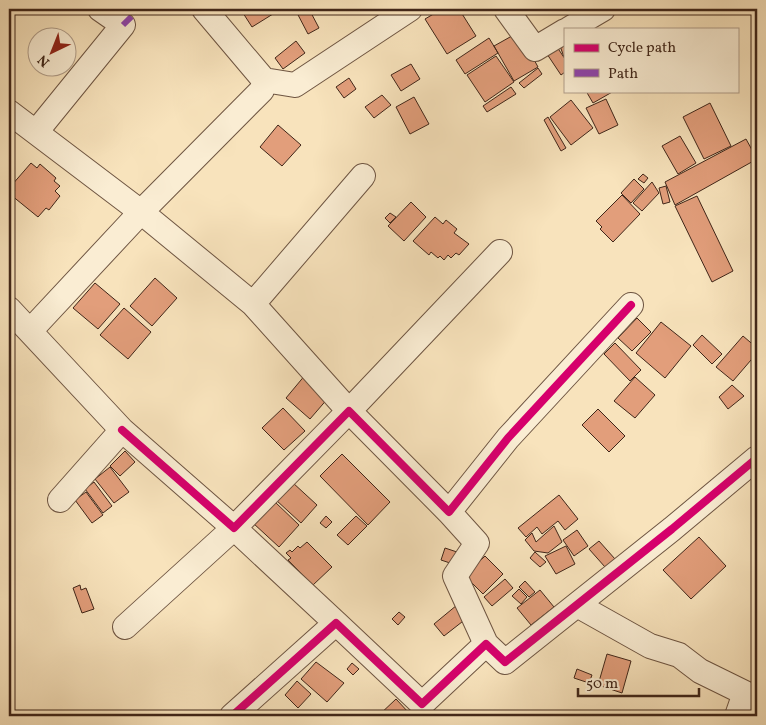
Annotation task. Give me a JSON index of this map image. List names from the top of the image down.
{
  "legend": ["Cycle path", "Path"],
  "scale_bar": "50 m",
  "north": "bottom left"
}
